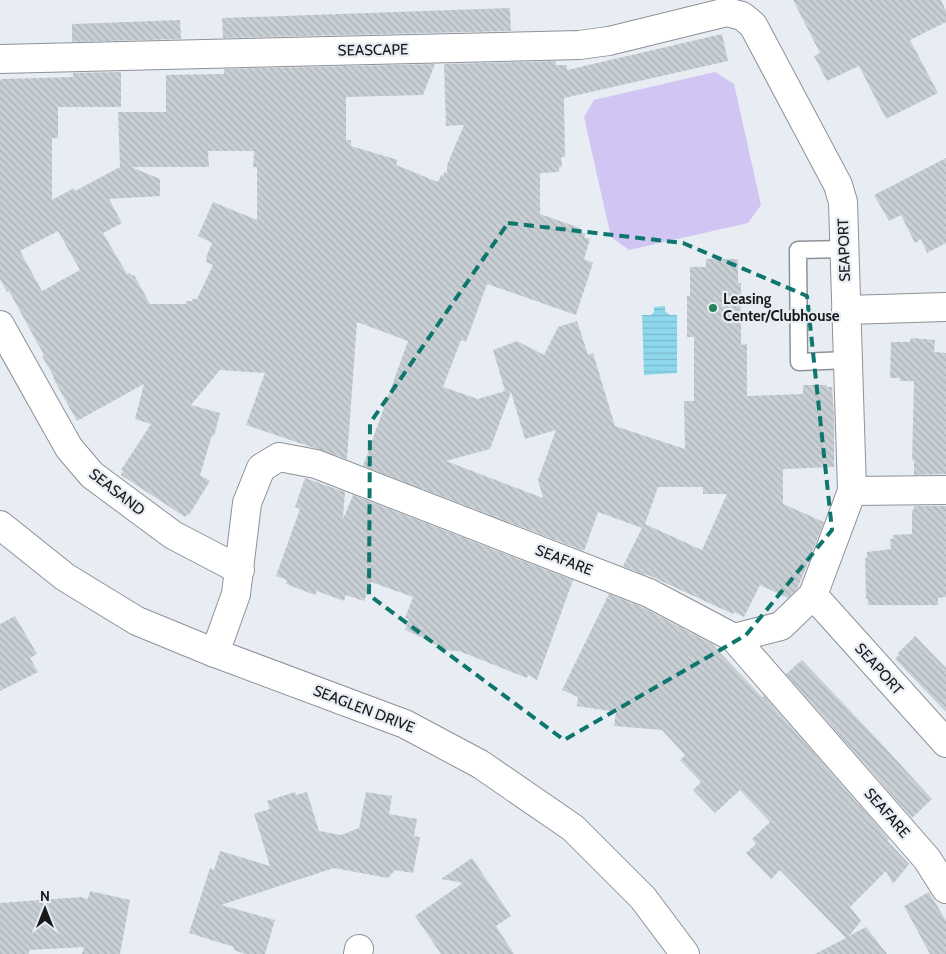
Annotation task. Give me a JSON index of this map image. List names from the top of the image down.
{
  "streets": {
    "street": [
      "SEASCAPE",
      "SEAPORT",
      "SEASAND",
      "SEAFARE",
      "SEAGLEN DRIVE"
    ]
  },
  "crossings": [
    ["SEASCAPE", "SEAPORT"],
    ["SEAPORT", "SEAFARE"],
    ["SEASAND", "SEAFARE"],
    ["SEAFARE", "SEAGLEN DRIVE"]
  ],
  "places": ["Leasing Center/Clubhouse"],
  "north": "top"
}
